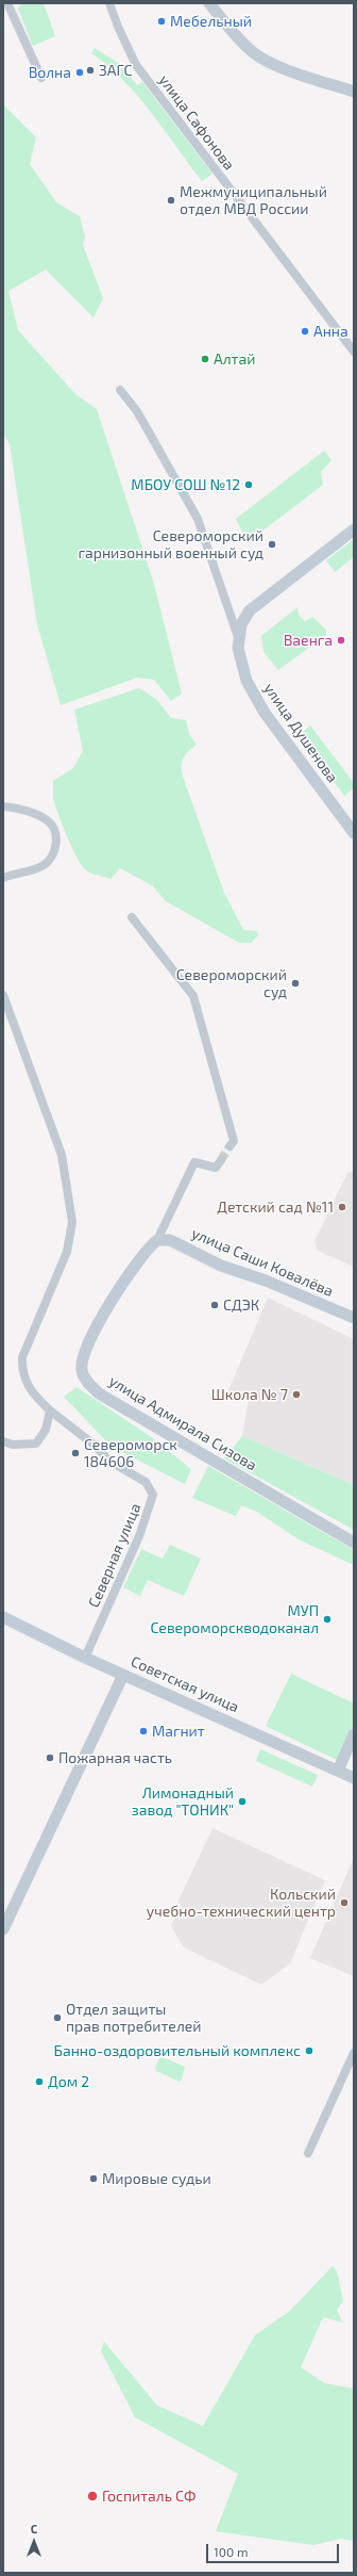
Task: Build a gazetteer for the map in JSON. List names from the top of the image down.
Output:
{
  "streets": {
    "street": [
      "улица Сафонова",
      "улица Душенова",
      "улица Саши Ковалёва",
      "улица Адмирала Сизова",
      "Северная улица",
      "Советская улица"
    ]
  },
  "crossings": [
    ["улица Саши Ковалёва", "улица Адмирала Сизова"],
    ["Северная улица", "Советская улица"]
  ],
  "places": [
    "Мебельный",
    "ЗАГС",
    "Волна",
    "Межмуниципальный отдел МВД России",
    "Анна",
    "Алтай",
    "МБОУ СОШ №12",
    "Североморский гарнизонный военный суд",
    "Ваенга",
    "Североморский суд",
    "Детский сад №11",
    "СДЭК",
    "Школа № 7",
    "Североморск 184606",
    "МУП Североморскводоканал",
    "Магнит",
    "Пожарная часть",
    "Лимонадный завод \"ТОНИК\"",
    "Кольский учебно-технический центр",
    "Отдел защиты прав потребителей",
    "Банно-оздоровительный комплекс",
    "Дом 2",
    "Мировые судьи",
    "Госпиталь СФ"
  ],
  "scale_bar": "100 m",
  "north": "top"
}
